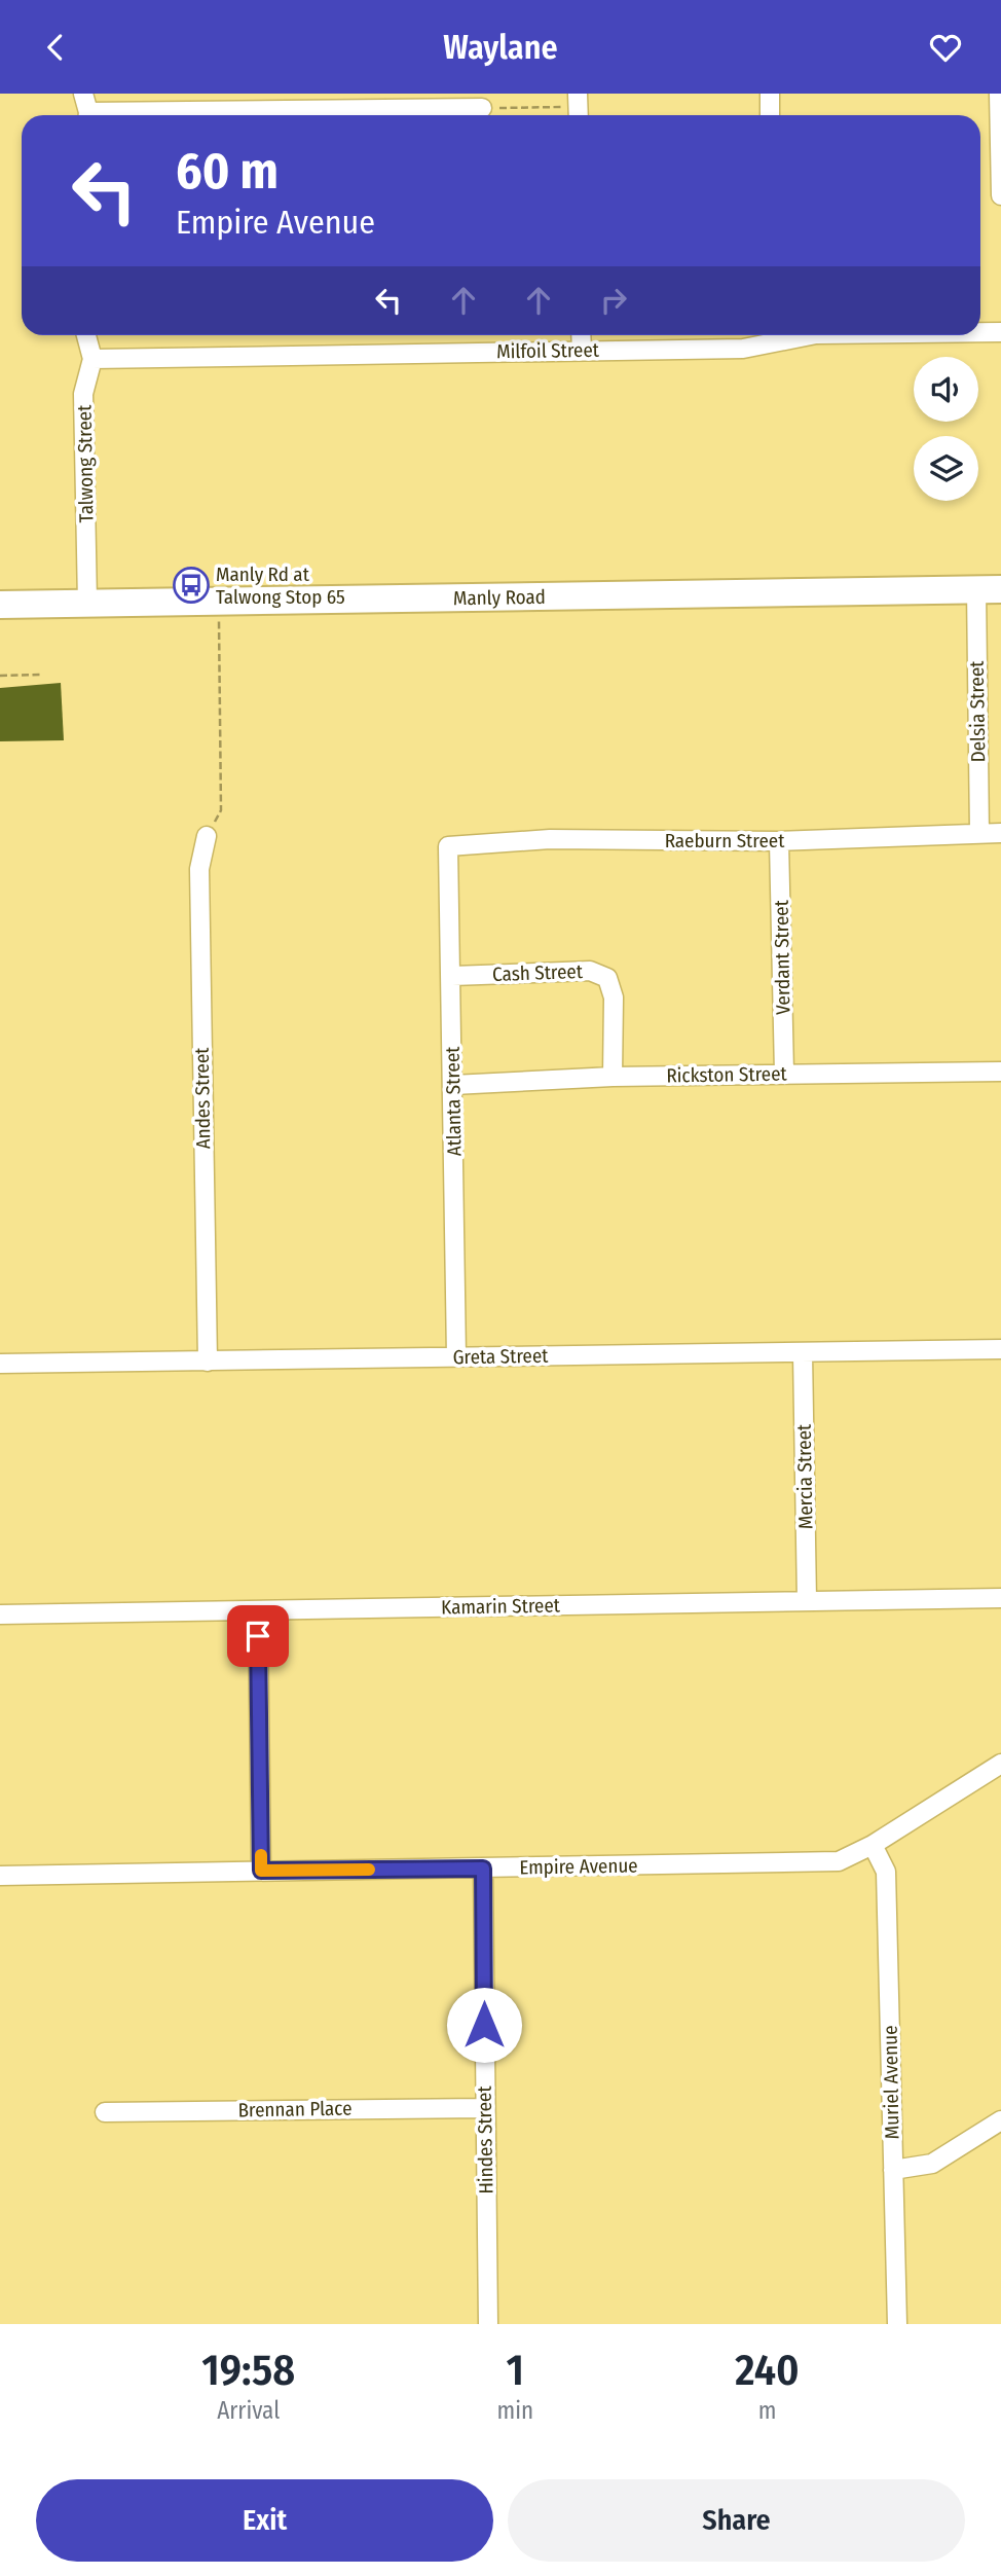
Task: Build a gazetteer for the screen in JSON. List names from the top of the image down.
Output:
{
  "streets": {
    "main road": ["Manly Road"],
    "street": [
      "Milfoil Street",
      "Talwong Street",
      "Delsia Street",
      "Raeburn Street",
      "Verdant Street",
      "Cash Street",
      "Rickston Street",
      "Andes Street",
      "Atlanta Street",
      "Greta Street",
      "Mercia Street",
      "Kamarin Street",
      "Empire Avenue",
      "Muriel Avenue",
      "Brennan Place",
      "Hindes Street"
    ]
  },
  "crossings": [
    ["Milfoil Street", "Talwong Street"],
    ["Talwong Street", "Manly Road"],
    ["Manly Road", "Delsia Street"],
    ["Delsia Street", "Raeburn Street"],
    ["Raeburn Street", "Verdant Street"],
    ["Raeburn Street", "Atlanta Street"],
    ["Verdant Street", "Rickston Street"],
    ["Cash Street", "Rickston Street"],
    ["Cash Street", "Atlanta Street"],
    ["Rickston Street", "Atlanta Street"],
    ["Andes Street", "Greta Street"],
    ["Atlanta Street", "Greta Street"],
    ["Greta Street", "Mercia Street"],
    ["Mercia Street", "Kamarin Street"],
    ["Empire Avenue", "Muriel Avenue"],
    ["Empire Avenue", "Hindes Street"],
    ["Brennan Place", "Hindes Street"]
  ],
  "places": {
    "bus stop": ["Manly Rd at Talwong Stop 65"]
  },
  "page": {
    "header": "Waylane",
    "turn": ["60 m", "Empire Avenue"],
    "eta": [
      "19:58",
      "Arrival",
      "1",
      "min",
      "240",
      "m"
    ],
    "buttons": ["Exit", "Share"]
  }
}
